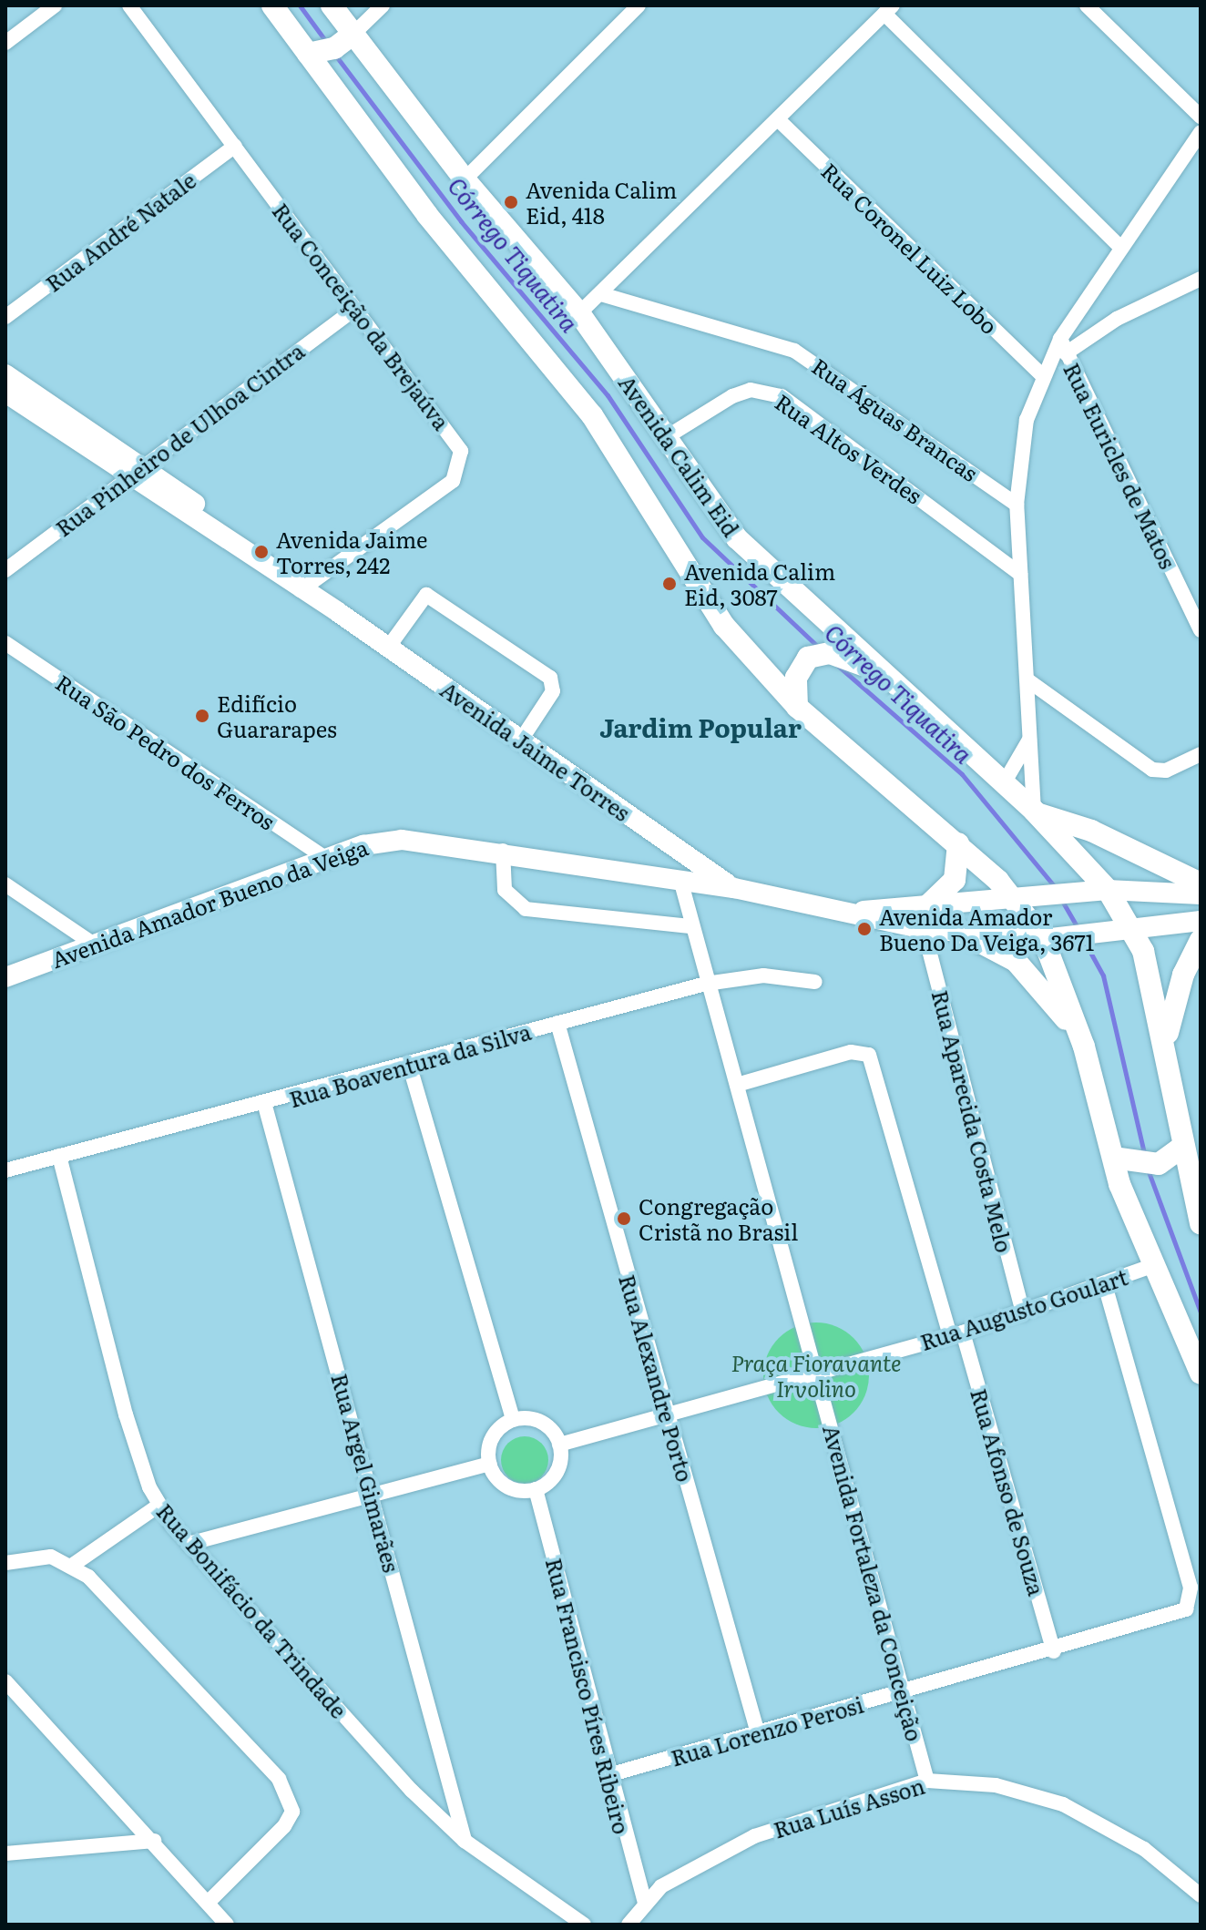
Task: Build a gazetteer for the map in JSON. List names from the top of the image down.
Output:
{
  "streets": {
    "main road": ["Avenida Calim Eid", "Avenida Jaime Torres", "Avenida Amador Bueno da Veiga"],
    "street": [
      "Rua André Natale",
      "Rua Coronel Luiz Lobo",
      "Rua Conceição da Brejaúva",
      "Rua Águas Brancas",
      "Rua Pinheiro de Ulhoa Cintra",
      "Rua Altos Verdes",
      "Rua Euricles de Matos",
      "Rua São Pedro dos Ferros",
      "Rua Boaventura da Silva",
      "Rua Aparecida Costa Melo",
      "Rua Augusto Goulart",
      "Rua Alexandre Porto",
      "Rua Argel Gimarães",
      "Rua Afonso de Souza",
      "Avenida Fortaleza da Conceição",
      "Rua Bonifácio da Trindade",
      "Rua Francisco Píres Ribeiro",
      "Rua Lorenzo Perosi",
      "Rua Luís Asson"
    ]
  },
  "crossings": [
    ["Rua André Natale", "Rua Conceição da Brejaúva"],
    ["Rua Conceição da Brejaúva", "Rua Pinheiro de Ulhoa Cintra"],
    ["Rua Conceição da Brejaúva", "Avenida Jaime Torres"],
    ["Rua Pinheiro de Ulhoa Cintra", "Avenida Jaime Torres"],
    ["Rua Altos Verdes", "Avenida Calim Eid"],
    ["Avenida Calim Eid", "Avenida Amador Bueno da Veiga"],
    ["Avenida Jaime Torres", "Avenida Amador Bueno da Veiga"],
    ["Rua São Pedro dos Ferros", "Avenida Amador Bueno da Veiga"],
    ["Avenida Amador Bueno da Veiga", "Rua Aparecida Costa Melo"],
    ["Avenida Amador Bueno da Veiga", "Avenida Fortaleza da Conceição"],
    ["Rua Boaventura da Silva", "Rua Alexandre Porto"],
    ["Rua Boaventura da Silva", "Rua Argel Gimarães"],
    ["Rua Boaventura da Silva", "Avenida Fortaleza da Conceição"],
    ["Rua Boaventura da Silva", "Rua Bonifácio da Trindade"],
    ["Rua Aparecida Costa Melo", "Rua Augusto Goulart"],
    ["Rua Augusto Goulart", "Rua Alexandre Porto"],
    ["Rua Augusto Goulart", "Rua Afonso de Souza"],
    ["Rua Augusto Goulart", "Avenida Fortaleza da Conceição"],
    ["Rua Augusto Goulart", "Rua Francisco Píres Ribeiro"],
    ["Rua Augusto Goulart", "Rua Lorenzo Perosi"],
    ["Rua Alexandre Porto", "Rua Lorenzo Perosi"],
    ["Rua Argel Gimarães", "Rua Bonifácio da Trindade"],
    ["Rua Afonso de Souza", "Avenida Fortaleza da Conceição"],
    ["Rua Afonso de Souza", "Rua Lorenzo Perosi"],
    ["Avenida Fortaleza da Conceição", "Rua Lorenzo Perosi"],
    ["Avenida Fortaleza da Conceição", "Rua Luís Asson"],
    ["Rua Francisco Píres Ribeiro", "Rua Lorenzo Perosi"],
    ["Rua Francisco Píres Ribeiro", "Rua Luís Asson"]
  ],
  "districts": ["Jardim Popular"],
  "water": ["Córrego Tiquatira"],
  "parks": ["Praça Fioravante Irvolino"],
  "places": [
    "Avenida Calim Eid, 418",
    "Avenida Jaime Torres, 242",
    "Avenida Calim Eid, 3087",
    "Edifício Guararapes",
    "Avenida Amador Bueno Da Veiga, 3671",
    "Congregação Cristã no Brasil"
  ]
}
